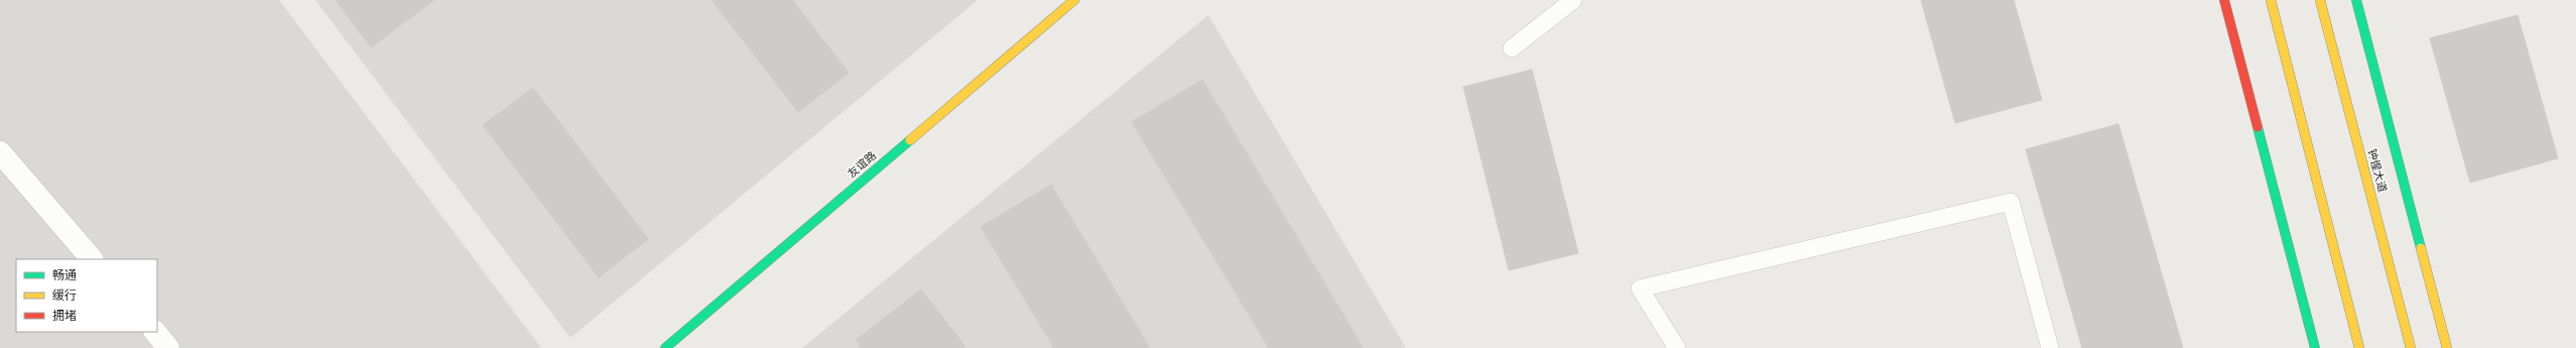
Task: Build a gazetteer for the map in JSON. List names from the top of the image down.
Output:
{
  "streets": {
    "main road": ["友谊路", "钟惺大道"]
  },
  "legend": ["畅通", "缓行", "拥堵"]
}
